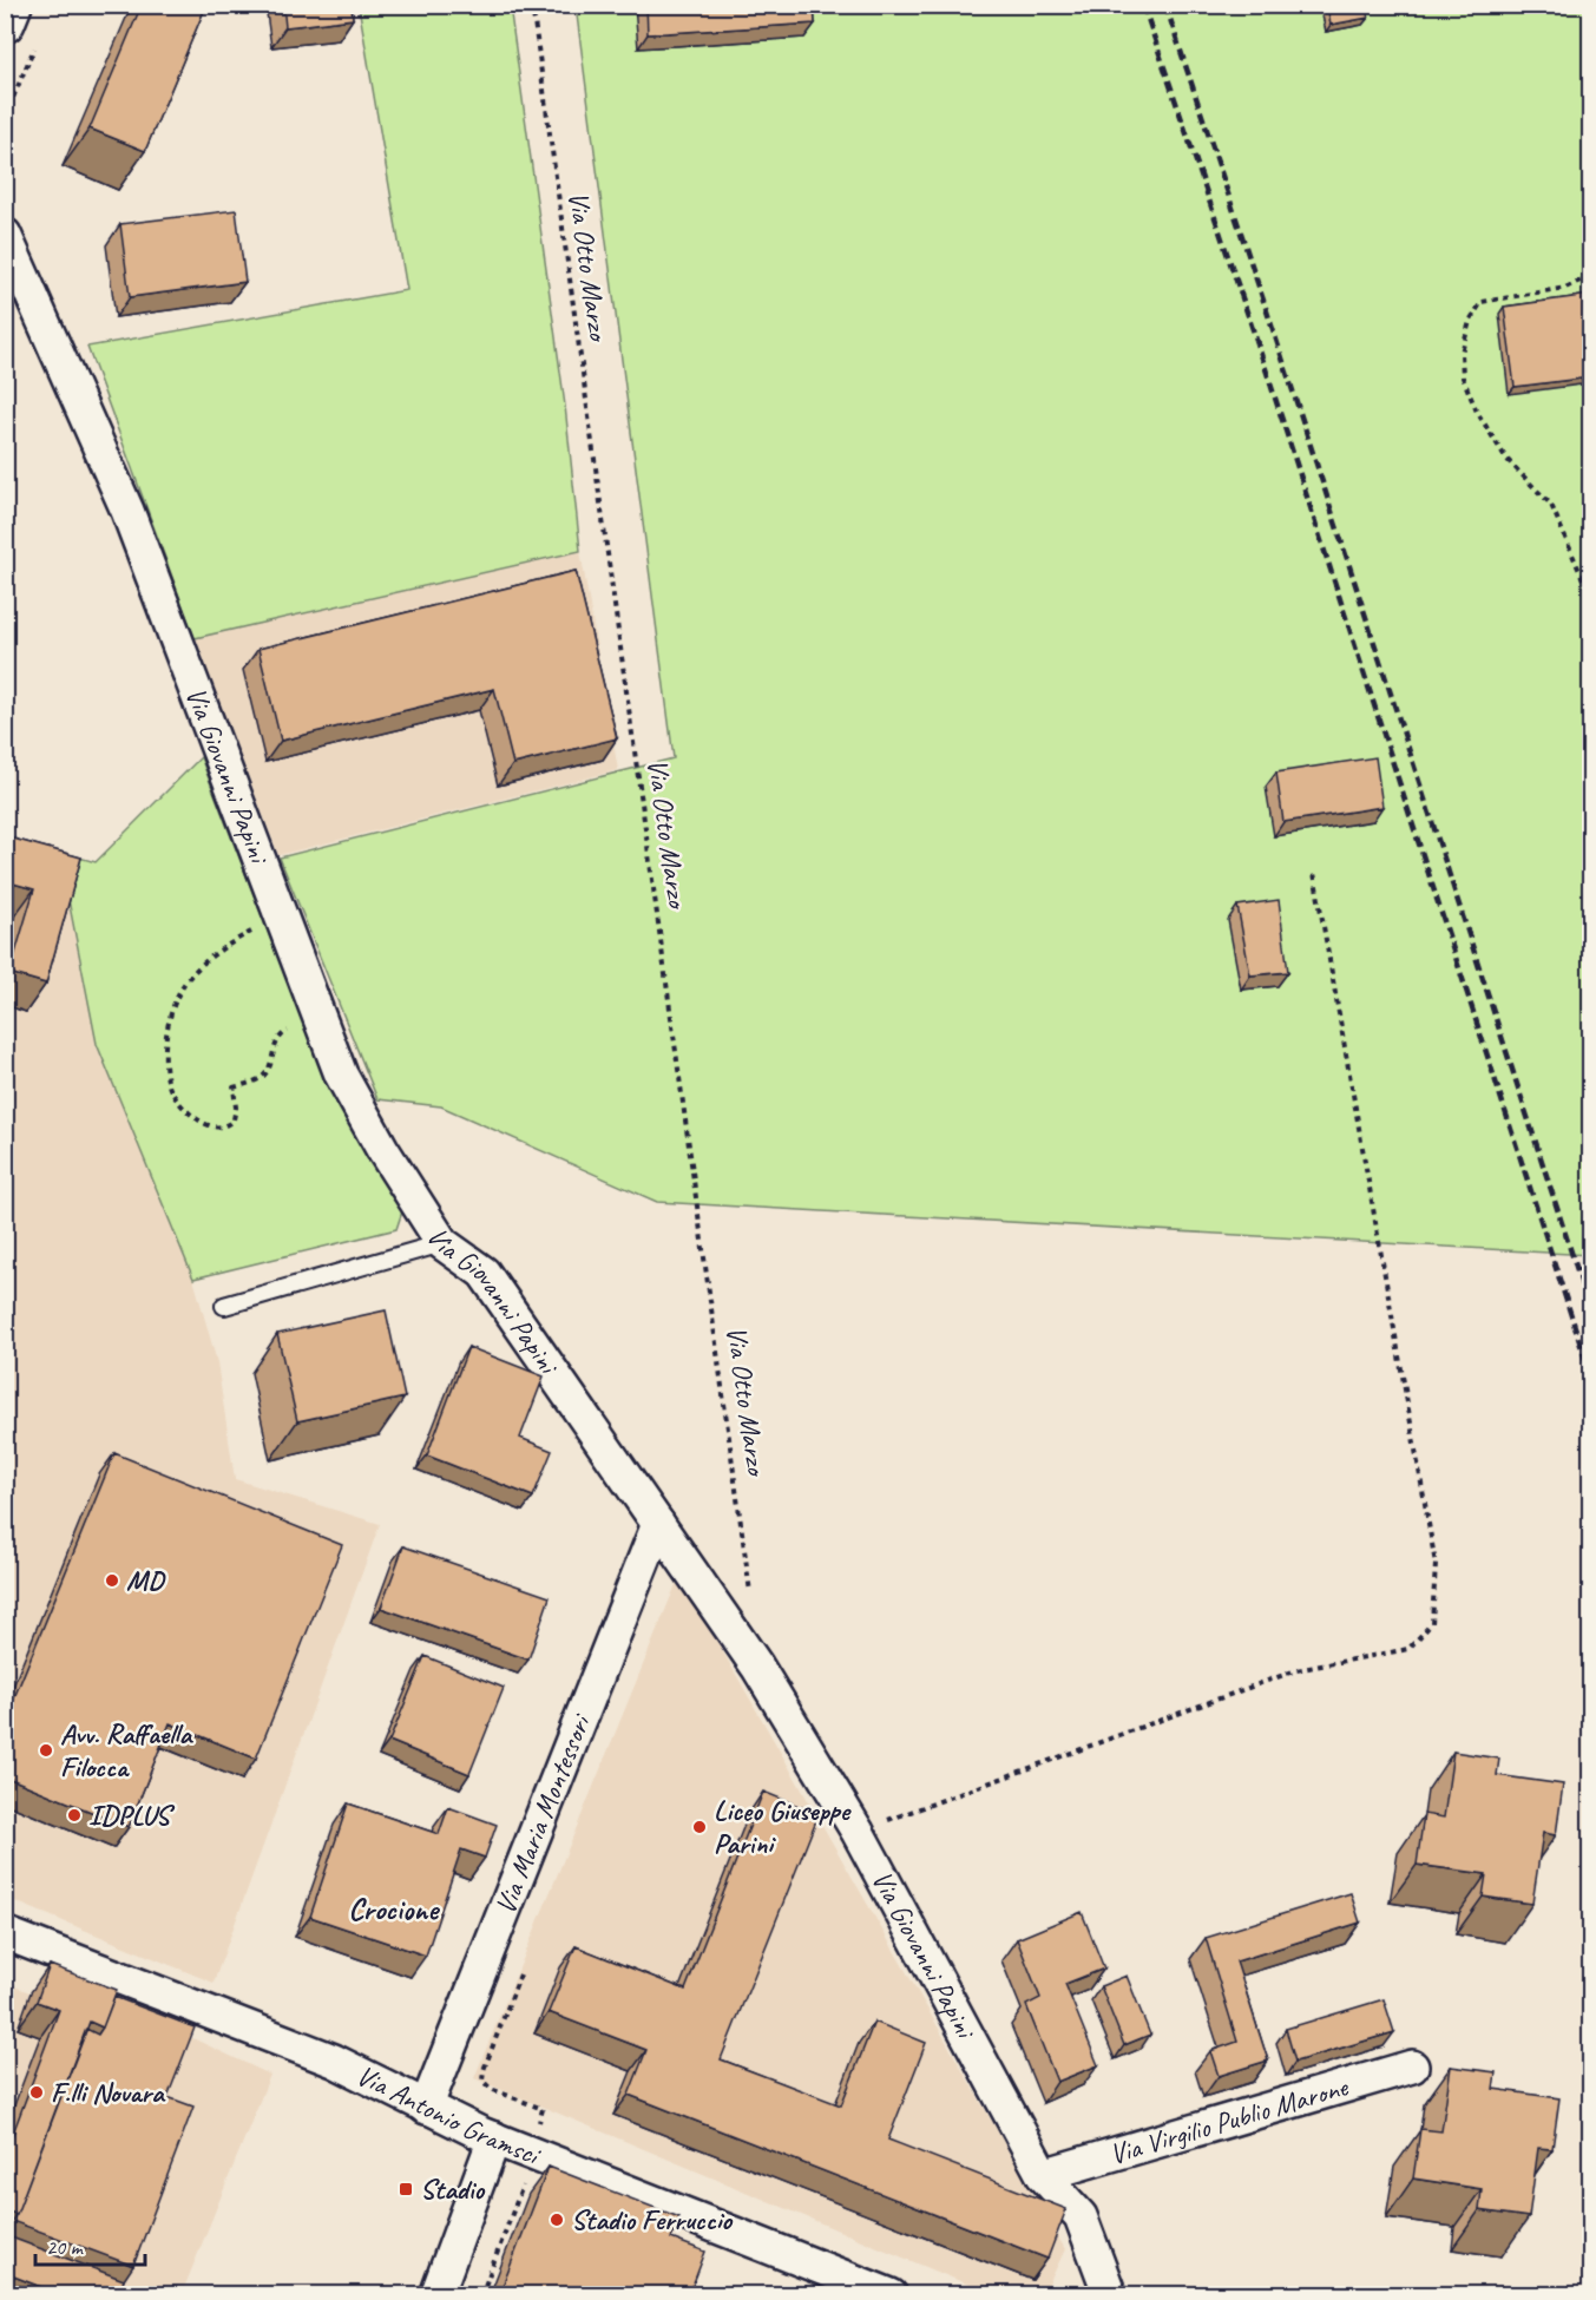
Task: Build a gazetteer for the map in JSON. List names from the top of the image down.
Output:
{
  "streets": {
    "street": [
      "Via Giovanni Papini",
      "Via Maria Montessori",
      "Via Antonio Gramsci",
      "Via Virgilio Publio Marone"
    ],
    "path": ["Via Otto Marzo"]
  },
  "crossings": [
    ["Via Giovanni Papini", "Via Maria Montessori"],
    ["Via Giovanni Papini", "Via Virgilio Publio Marone"],
    ["Via Maria Montessori", "Via Antonio Gramsci"]
  ],
  "districts": ["Crocione"],
  "places": {
    "other": [
      "MD",
      "Avv. Raffaella Filocca",
      "IDPLUS",
      "Liceo Giuseppe Parini",
      "F.lli Novara",
      "Stadio Ferruccio"
    ],
    "transit": ["Stadio"]
  },
  "scale_bar": "20 m"
}
